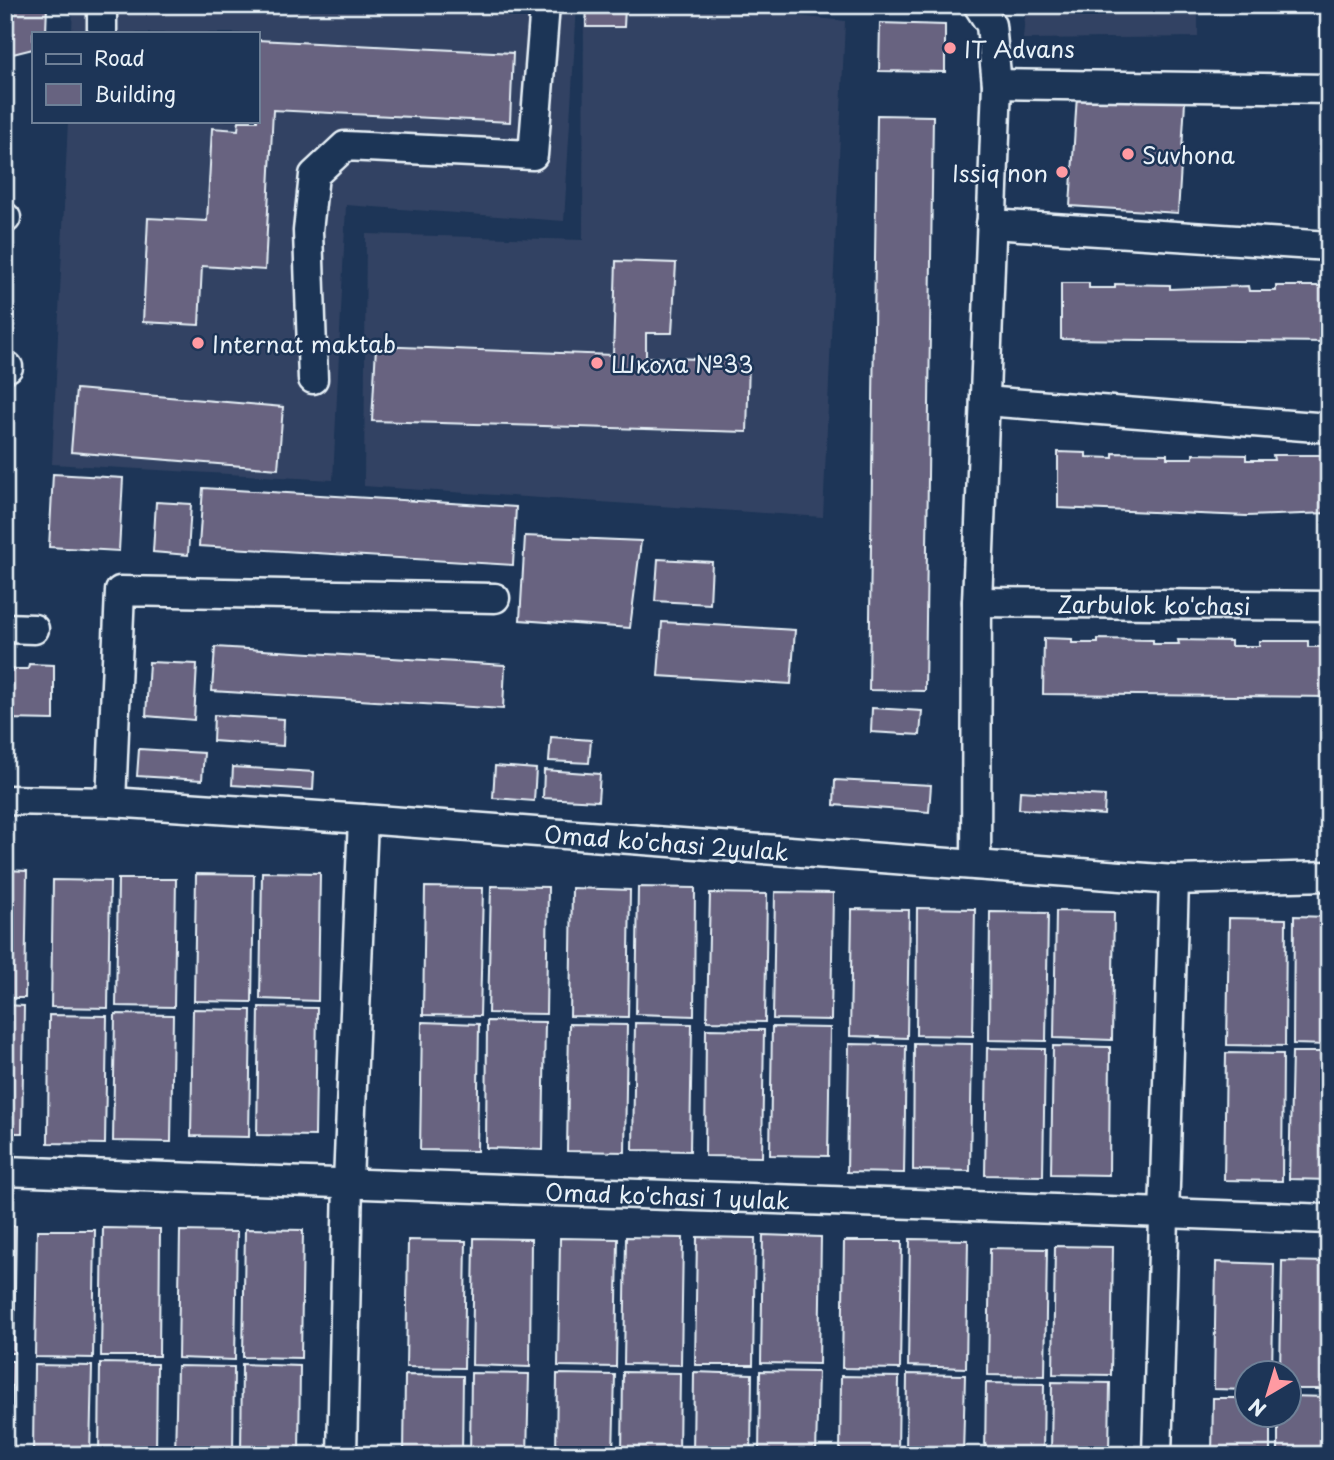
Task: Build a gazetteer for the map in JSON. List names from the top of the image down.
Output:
{
  "streets": {
    "street": ["Zarbulok ko'chasi", "Omad ko'chasi 2yulak", "Omad ko'chasi 1 yulak"]
  },
  "places": [
    "IT Advans",
    "Suvhona",
    "Issiq non",
    "Internat maktab",
    "Школа №33"
  ],
  "legend": ["Road", "Building"],
  "north": "bottom left"
}
